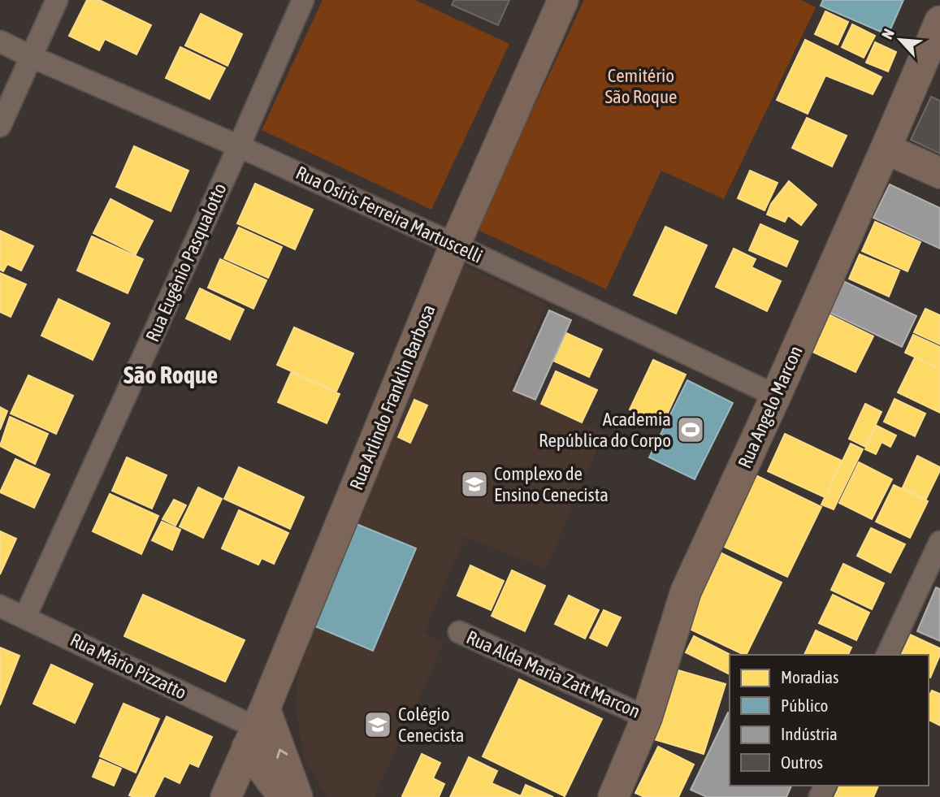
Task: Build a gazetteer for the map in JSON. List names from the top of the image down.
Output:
{
  "streets": {
    "street": [
      "Rua Osíris Ferreira Martuscelli",
      "Rua Eugênio Pasqualotto",
      "Rua Arlindo Franklin Barbosa",
      "Rua Angelo Marcon",
      "Rua Mário Pizzatto",
      "Rua Alda Maria Zatt Marcon"
    ]
  },
  "crossings": [
    ["Rua Osíris Ferreira Martuscelli", "Rua Eugênio Pasqualotto"],
    ["Rua Osíris Ferreira Martuscelli", "Rua Arlindo Franklin Barbosa"],
    ["Rua Osíris Ferreira Martuscelli", "Rua Angelo Marcon"],
    ["Rua Eugênio Pasqualotto", "Rua Mário Pizzatto"],
    ["Rua Arlindo Franklin Barbosa", "Rua Mário Pizzatto"],
    ["Rua Angelo Marcon", "Rua Alda Maria Zatt Marcon"]
  ],
  "districts": ["São Roque"],
  "parks": ["Cemitério São Roque"],
  "places": {
    "sports": ["Academia República do Corpo"],
    "school or university": ["Complexo de Ensino Cenecista", "Colégio Cenecista"]
  },
  "legend": [
    "Moradias",
    "Público",
    "Indústria",
    "Outros"
  ],
  "north": "top left"
}
